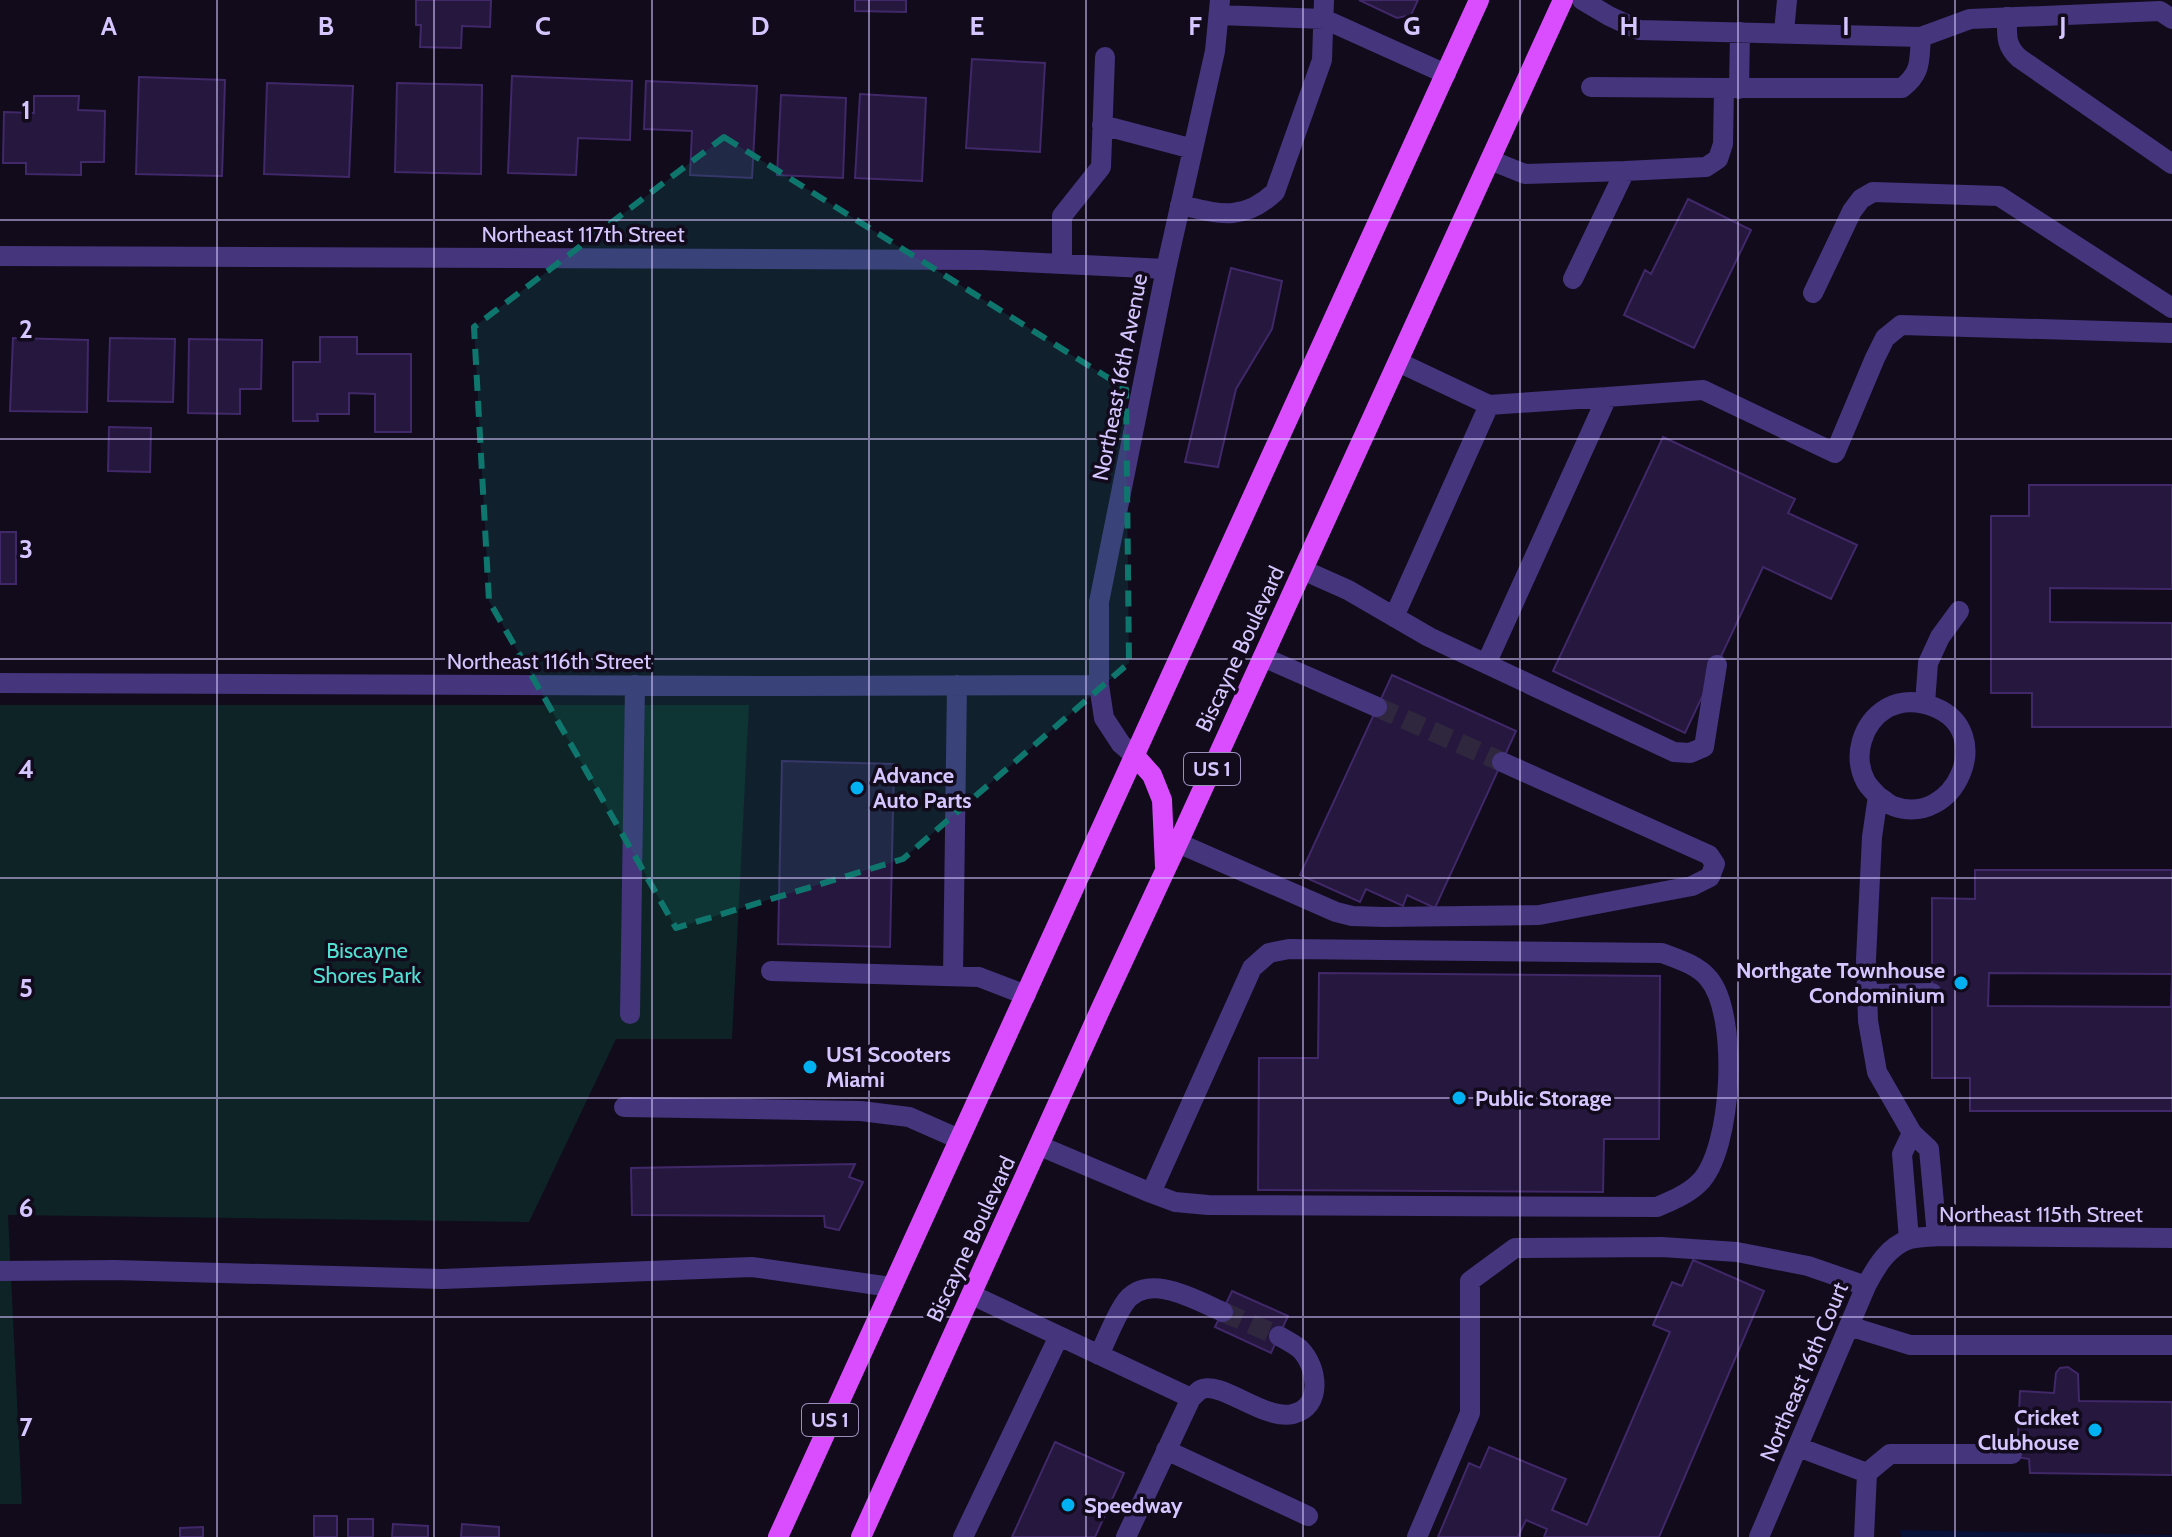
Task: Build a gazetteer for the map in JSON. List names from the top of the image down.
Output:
{
  "streets": {
    "main road": ["Biscayne Boulevard", "US 1"],
    "street": [
      "Northeast 117th Street",
      "Northeast 16th Avenue",
      "Northeast 116th Street",
      "Northeast 115th Street",
      "Northeast 16th Court"
    ]
  },
  "crossings": [
    ["Northeast 117th Street", "Northeast 16th Avenue"],
    ["Northeast 16th Avenue", "Northeast 116th Street"],
    ["Northeast 16th Avenue", "US 1"],
    ["Northeast 115th Street", "Northeast 16th Court"]
  ],
  "parks": ["Biscayne Shores Park"],
  "places": [
    "Advance Auto Parts",
    "Northgate Townhouse Condominium",
    "US1 Scooters Miami",
    "Public Storage",
    "Cricket Clubhouse",
    "Speedway"
  ],
  "grid": {
    "columns": [
      "A",
      "B",
      "C",
      "D",
      "E",
      "F",
      "G",
      "H",
      "I",
      "J"
    ],
    "rows": [
      "1",
      "2",
      "3",
      "4",
      "5",
      "6",
      "7"
    ]
  }
}
